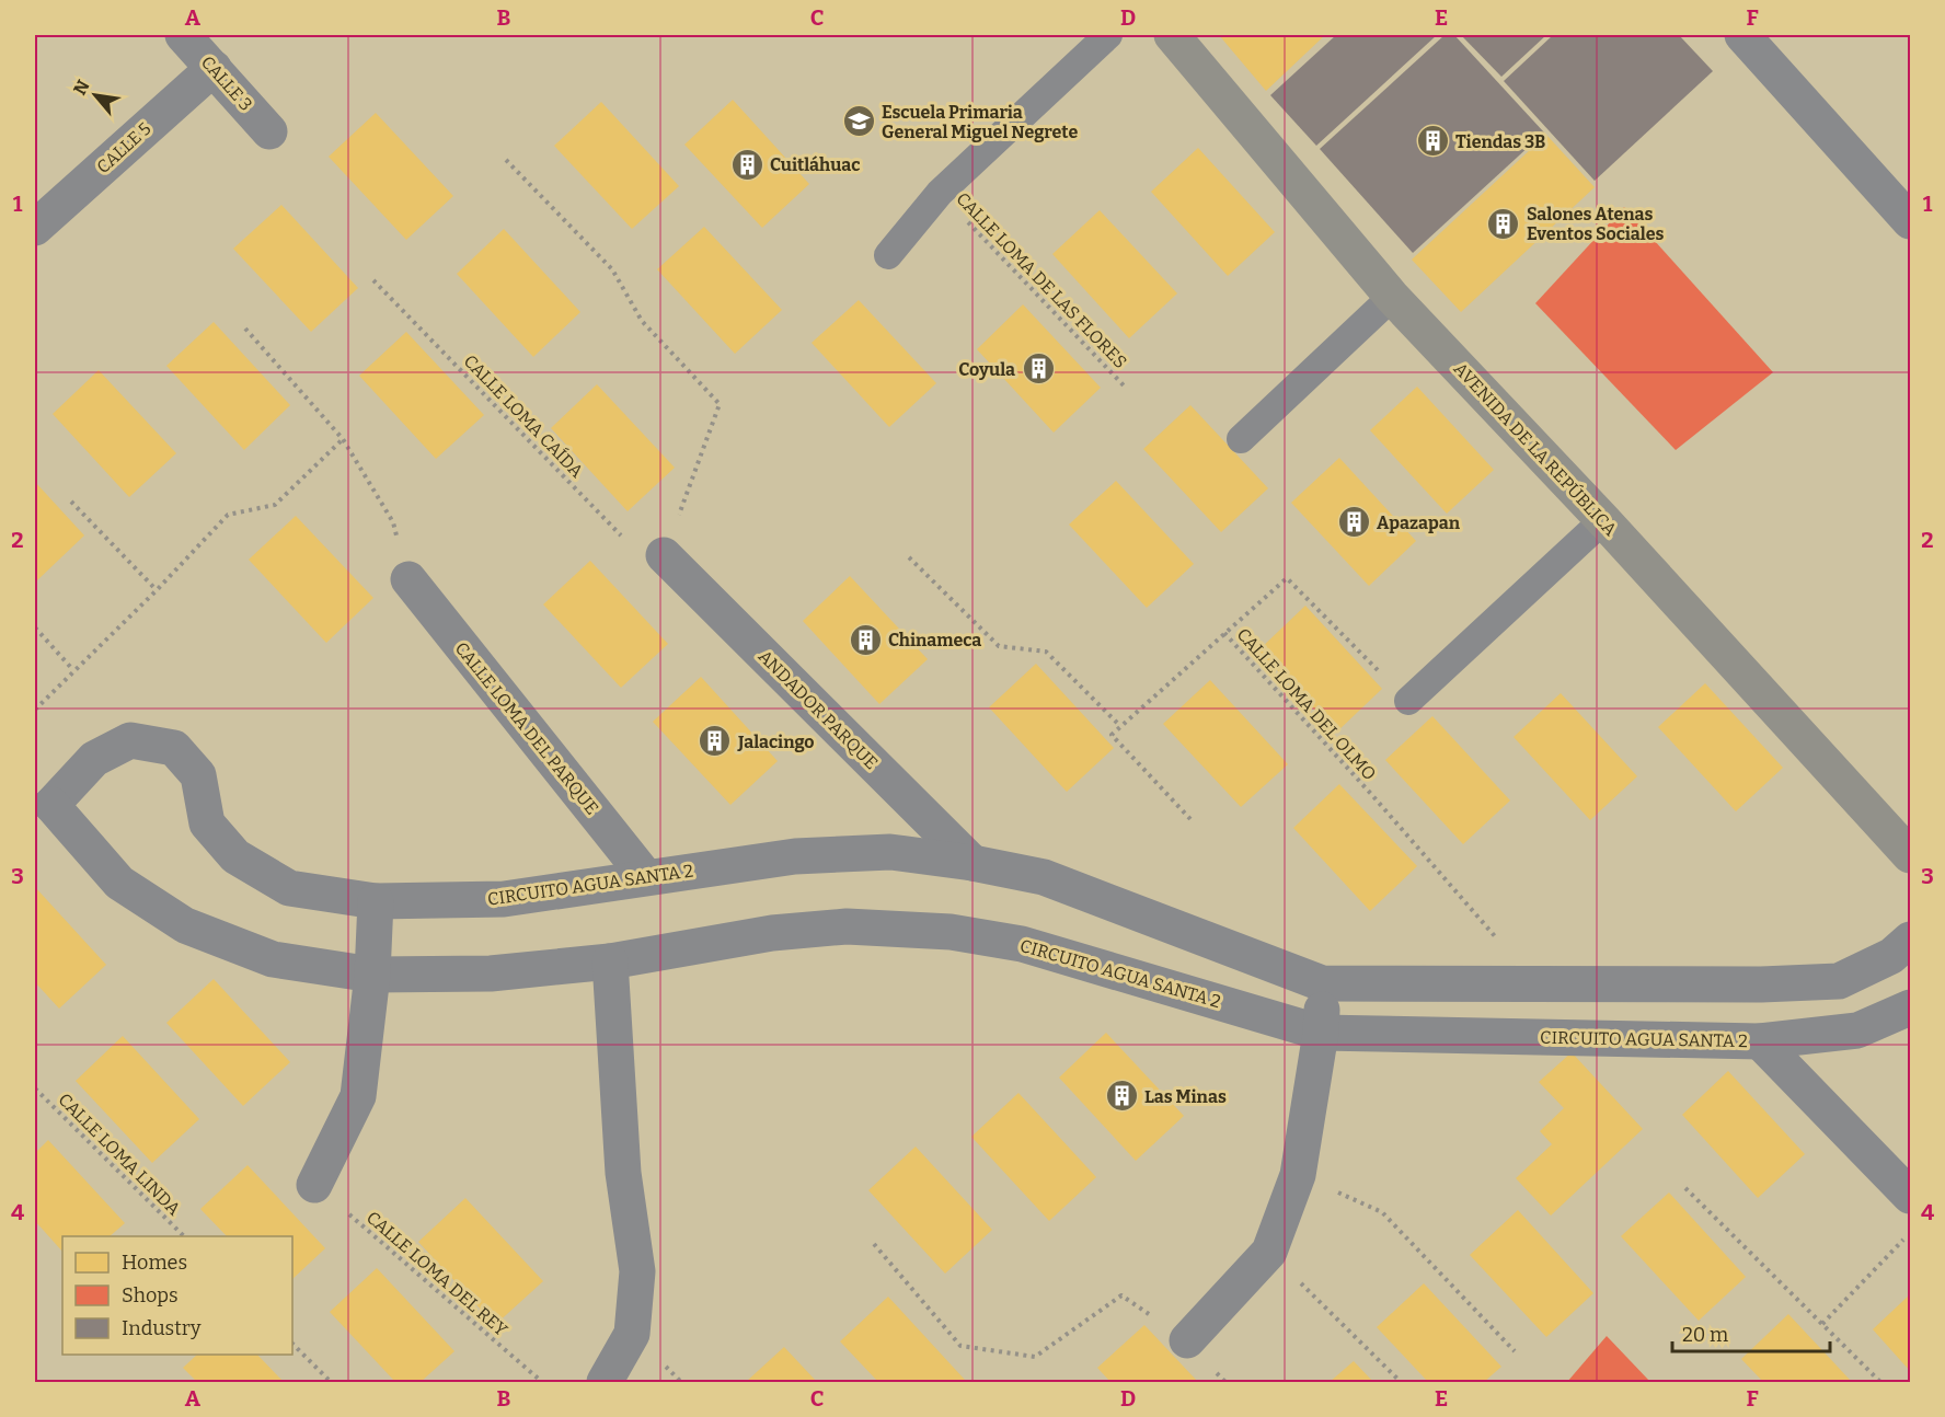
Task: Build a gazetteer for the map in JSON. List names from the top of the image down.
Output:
{
  "streets": {
    "main road": ["AVENIDA DE LA REPÚBLICA"],
    "street": [
      "CALLE 3",
      "CALLE 5",
      "ANDADOR PARQUE",
      "CALLE LOMA DEL PARQUE",
      "CIRCUITO AGUA SANTA 2"
    ],
    "path": [
      "CALLE LOMA DE LAS FLORES",
      "CALLE LOMA CAÍDA",
      "CALLE LOMA DEL OLMO",
      "CALLE LOMA LINDA",
      "CALLE LOMA DEL REY"
    ]
  },
  "crossings": [
    ["CALLE 3", "CALLE 5"],
    ["CALLE LOMA CAÍDA", "ANDADOR PARQUE"],
    ["CALLE LOMA DEL OLMO", "CIRCUITO AGUA SANTA 2"],
    ["ANDADOR PARQUE", "CIRCUITO AGUA SANTA 2"],
    ["CALLE LOMA DEL PARQUE", "CIRCUITO AGUA SANTA 2"]
  ],
  "places": {
    "school or university": ["Escuela Primaria General Miguel Negrete"],
    "building": [
      "Tiendas 3B",
      "Cuitláhuac",
      "Salones Atenas Eventos Sociales",
      "Coyula",
      "Apazapan",
      "Chinameca",
      "Jalacingo",
      "Las Minas"
    ]
  },
  "legend": ["Homes", "Shops", "Industry"],
  "scale_bar": "20 m",
  "north": "top left",
  "grid": {
    "columns": [
      "A",
      "B",
      "C",
      "D",
      "E",
      "F"
    ],
    "rows": [
      "1",
      "2",
      "3",
      "4"
    ]
  }
}
